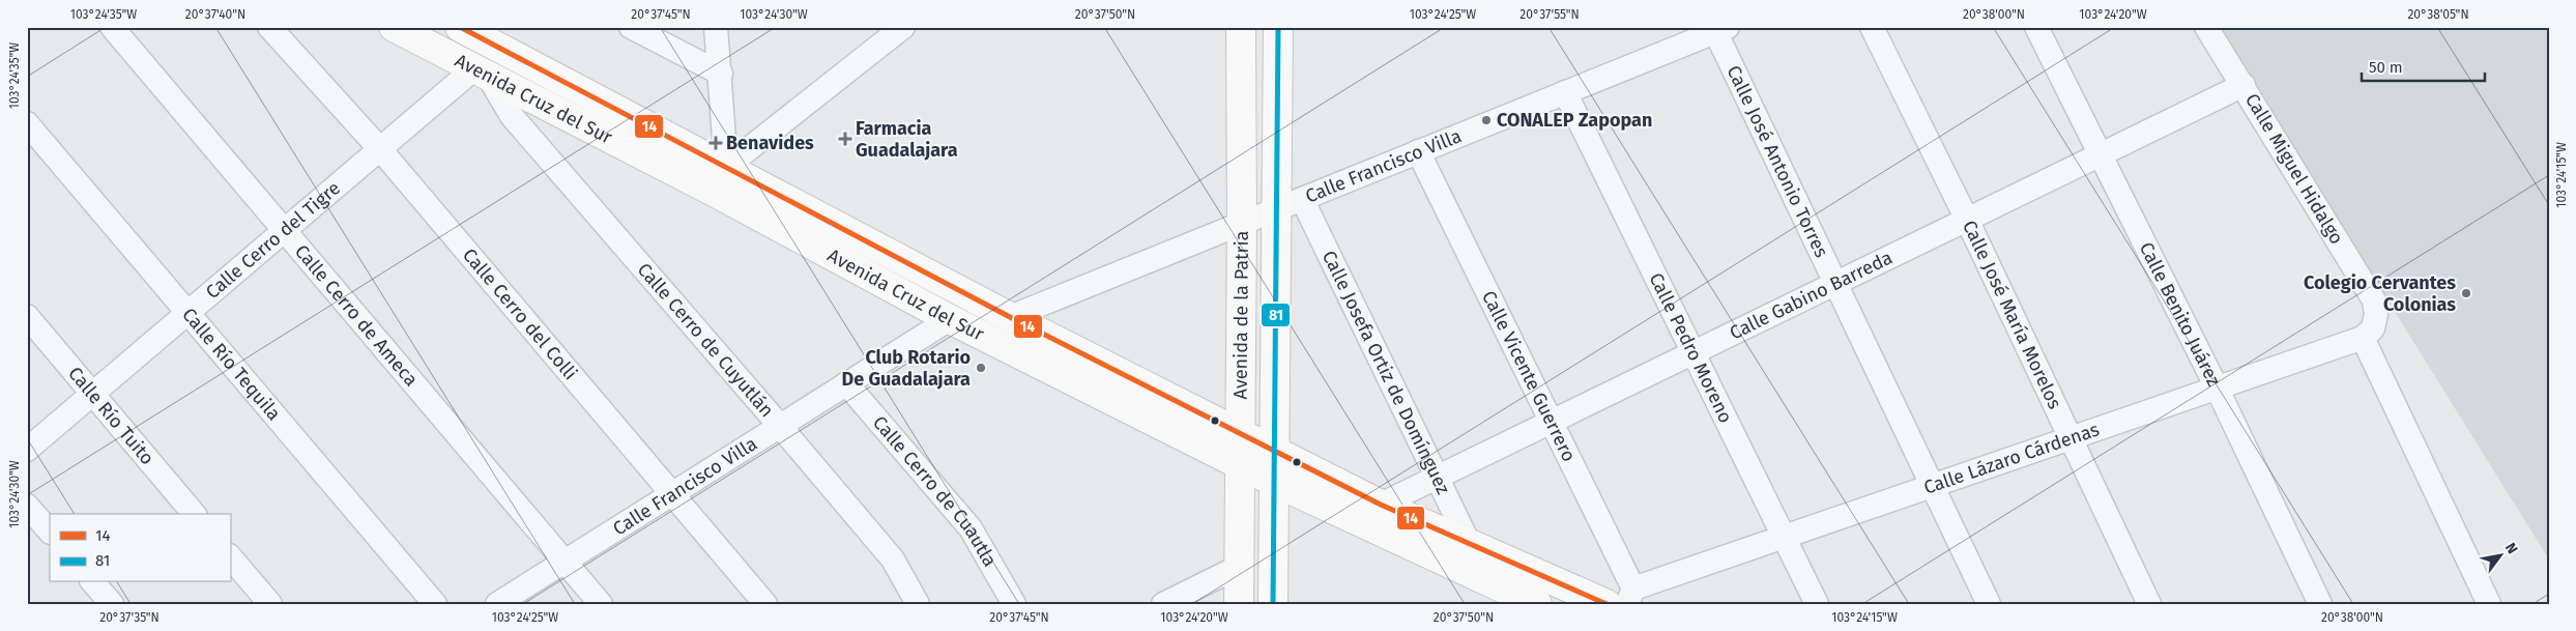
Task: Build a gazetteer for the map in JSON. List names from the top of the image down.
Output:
{
  "streets": {
    "main road": ["Avenida Cruz del Sur", "Avenida de la Patria"],
    "street": [
      "Calle José Antonio Torres",
      "Calle Francisco Villa",
      "Calle Miguel Hidalgo",
      "Calle Cerro del Tigre",
      "Calle Gabino Barreda",
      "Calle Cerro del Colli",
      "Calle José María Morelos",
      "Calle Benito Juárez",
      "Calle Cerro de Ameca",
      "Calle Cerro de Cuyutlán",
      "Calle Pedro Moreno",
      "Calle Río Tequila",
      "Calle Josefa Ortiz de Domínguez",
      "Calle Vicente Guerrero",
      "Calle Río Tuito",
      "Calle Lázaro Cárdenas",
      "Calle Cerro de Cuautla"
    ]
  },
  "crossings": [
    ["Avenida Cruz del Sur", "Calle Francisco Villa"],
    ["Avenida Cruz del Sur", "Calle Cerro del Tigre"],
    ["Avenida Cruz del Sur", "Calle Gabino Barreda"],
    ["Avenida Cruz del Sur", "Avenida de la Patria"],
    ["Avenida Cruz del Sur", "Calle Cerro de Cuyutlán"],
    ["Avenida Cruz del Sur", "Calle Josefa Ortiz de Domínguez"],
    ["Calle José Antonio Torres", "Calle Francisco Villa"],
    ["Calle José Antonio Torres", "Calle Gabino Barreda"],
    ["Calle José Antonio Torres", "Calle Lázaro Cárdenas"],
    ["Calle Francisco Villa", "Calle Cerro del Colli"],
    ["Calle Francisco Villa", "Calle Cerro de Ameca"],
    ["Calle Francisco Villa", "Avenida de la Patria"],
    ["Calle Francisco Villa", "Calle Cerro de Cuyutlán"],
    ["Calle Francisco Villa", "Calle Pedro Moreno"],
    ["Calle Francisco Villa", "Calle Josefa Ortiz de Domínguez"],
    ["Calle Francisco Villa", "Calle Vicente Guerrero"],
    ["Calle Francisco Villa", "Calle Cerro de Cuautla"],
    ["Calle Miguel Hidalgo", "Calle Gabino Barreda"],
    ["Calle Miguel Hidalgo", "Calle Lázaro Cárdenas"],
    ["Calle Cerro del Tigre", "Calle Cerro del Colli"],
    ["Calle Cerro del Tigre", "Calle Cerro de Ameca"],
    ["Calle Cerro del Tigre", "Calle Cerro de Cuyutlán"],
    ["Calle Cerro del Tigre", "Calle Río Tequila"],
    ["Calle Cerro del Tigre", "Calle Río Tuito"],
    ["Calle Gabino Barreda", "Calle José María Morelos"],
    ["Calle Gabino Barreda", "Calle Benito Juárez"],
    ["Calle Gabino Barreda", "Calle Pedro Moreno"],
    ["Calle Gabino Barreda", "Calle Josefa Ortiz de Domínguez"],
    ["Calle Gabino Barreda", "Calle Vicente Guerrero"],
    ["Calle José María Morelos", "Calle Lázaro Cárdenas"],
    ["Calle Benito Juárez", "Calle Lázaro Cárdenas"],
    ["Avenida de la Patria", "Calle Josefa Ortiz de Domínguez"],
    ["Calle Pedro Moreno", "Calle Lázaro Cárdenas"],
    ["Calle Vicente Guerrero", "Calle Lázaro Cárdenas"]
  ],
  "places": {
    "other": ["CONALEP Zapopan", "Colegio Cervantes Colonias", "Club Rotario De Guadalajara"],
    "health": ["Farmacia Guadalajara", "Benavides"]
  },
  "lines": ["transit line 14", "transit line 81"],
  "legend": ["14", "81"],
  "scale_bar": "50 m",
  "north": "top right",
  "coordinates": [
    "103°24'35\"W",
    "20°37'40\"N",
    "20°37'45\"N",
    "103°24'30\"W",
    "20°37'50\"N",
    "103°24'25\"W",
    "20°37'55\"N",
    "20°38'00\"N",
    "103°24'20\"W",
    "20°38'05\"N",
    "103°24'15\"W",
    "20°37'35\"N"
  ]
}
